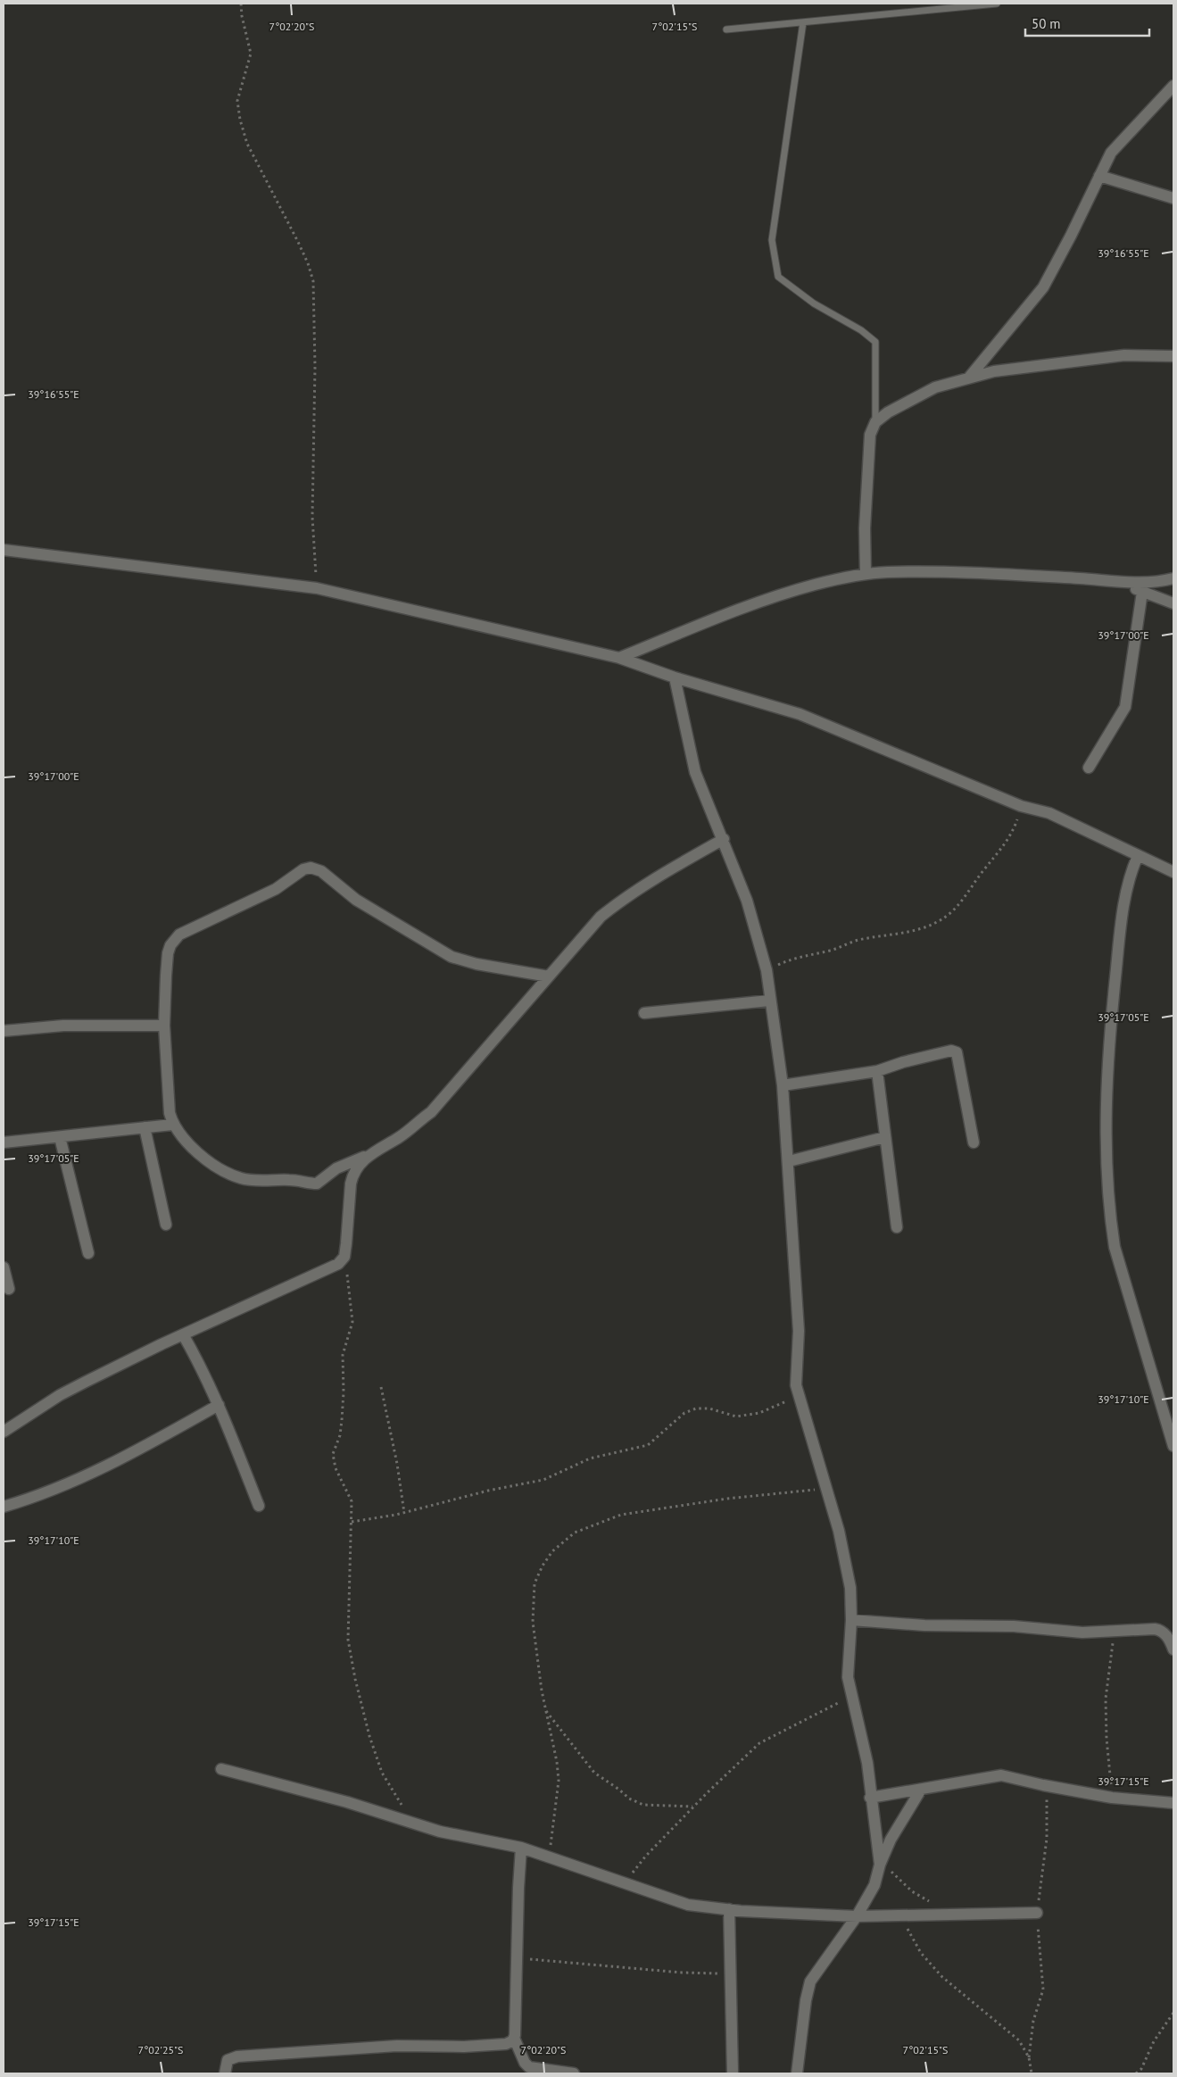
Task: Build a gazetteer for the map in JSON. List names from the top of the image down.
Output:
{
  "scale_bar": "50 m",
  "coordinates": [
    "7°02'20\"S",
    "7°02'15\"S",
    "39°16'55\"E",
    "39°17'00\"E",
    "39°17'05\"E",
    "39°17'10\"E",
    "39°17'15\"E",
    "7°02'25\"S"
  ]
}
